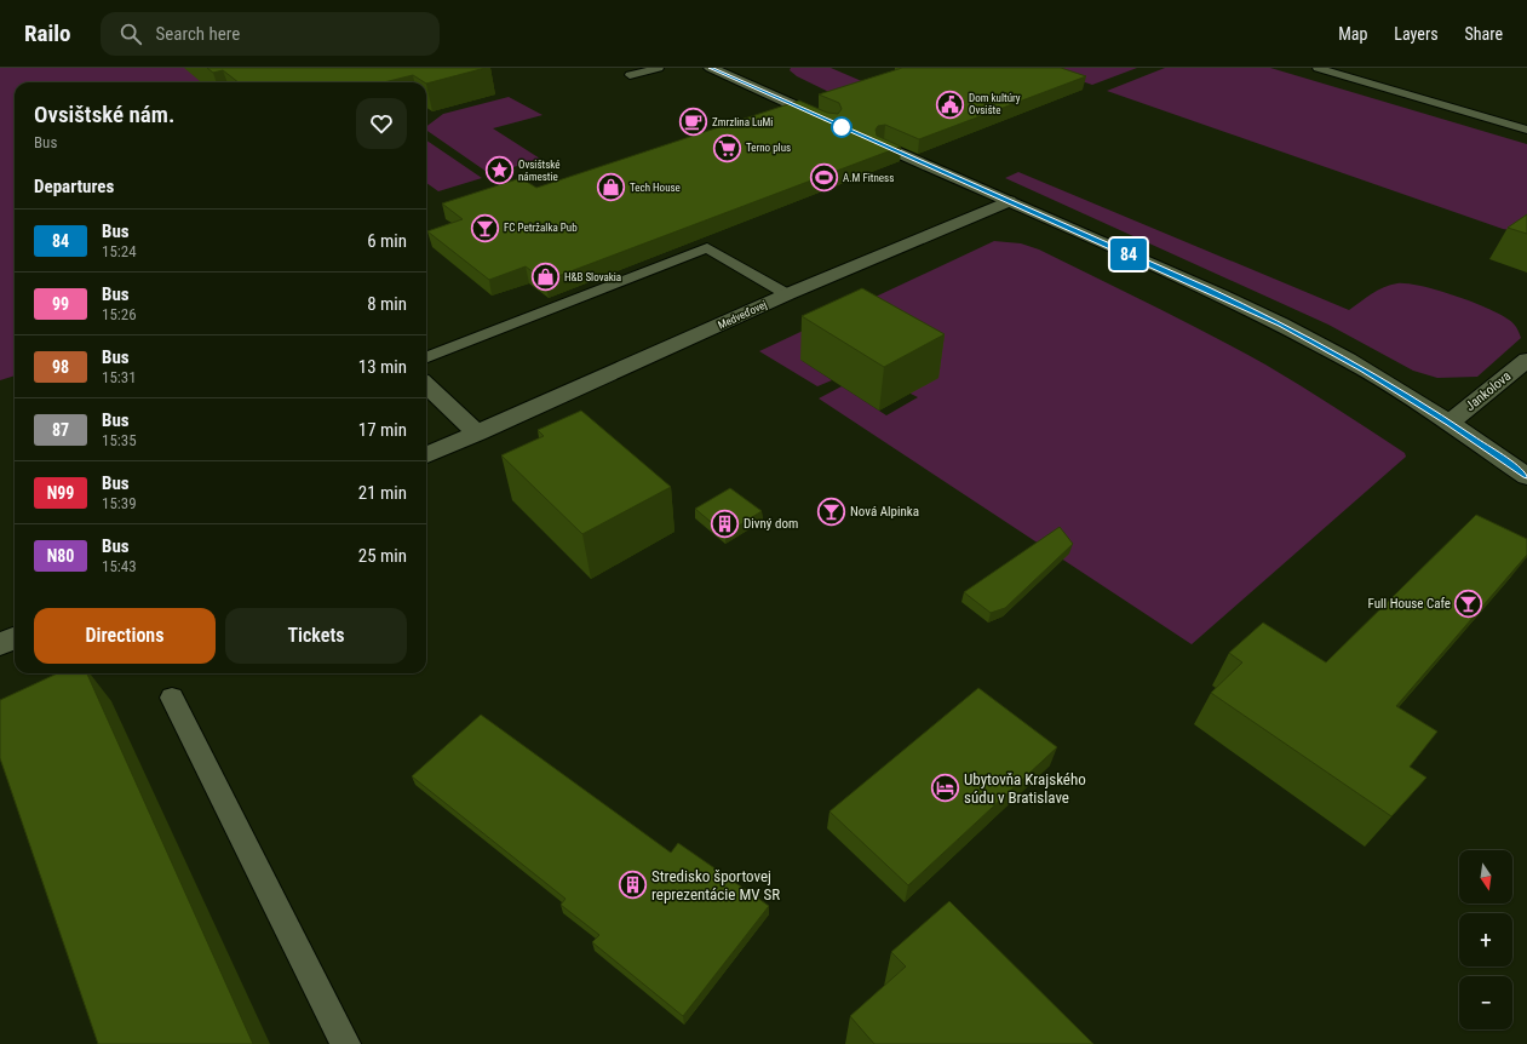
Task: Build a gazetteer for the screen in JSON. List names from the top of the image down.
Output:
{
  "streets": {
    "street": ["Medveďovej", "Jankolova"]
  },
  "places": {
    "public building": ["Dom kultúry Ovsište"],
    "cafe": ["Zmrzlina LuMi"],
    "supermarket": ["Terno plus"],
    "place": ["Ovsištské námestie"],
    "sports": ["A.M Fitness"],
    "shop": ["Tech House", "H&B Slovakia"],
    "bar": ["FC Petržalka Pub", "Nová Alpinka", "Full House Cafe"],
    "building": ["Divný dom", "Stredisko športovej reprezentácie MV SR"],
    "hotel": ["Ubytovňa Krajského súdu v Bratislave"]
  },
  "lines": ["bus line 84"],
  "north": "bottom",
  "page": {
    "header": "Railo",
    "search": "Search here",
    "nav": ["Map", "Layers", "Share"],
    "on_map": "84",
    "heading": [
      ["Ovsištské nám.", "Bus"],
      "Departures"
    ],
    "list": [
      {
        "mark": "84",
        "name": "Bus",
        "note": "15:24",
        "value": "6 min"
      },
      {
        "mark": "99",
        "name": "Bus",
        "note": "15:26",
        "value": "8 min"
      },
      {
        "mark": "98",
        "name": "Bus",
        "note": "15:31",
        "value": "13 min"
      },
      {
        "mark": "87",
        "name": "Bus",
        "note": "15:35",
        "value": "17 min"
      },
      {
        "mark": "N99",
        "name": "Bus",
        "note": "15:39",
        "value": "21 min"
      },
      {
        "mark": "N80",
        "name": "Bus",
        "note": "15:43",
        "value": "25 min"
      }
    ],
    "buttons": ["Directions", "Tickets"],
    "map_buttons": ["+", "−"]
  }
}
